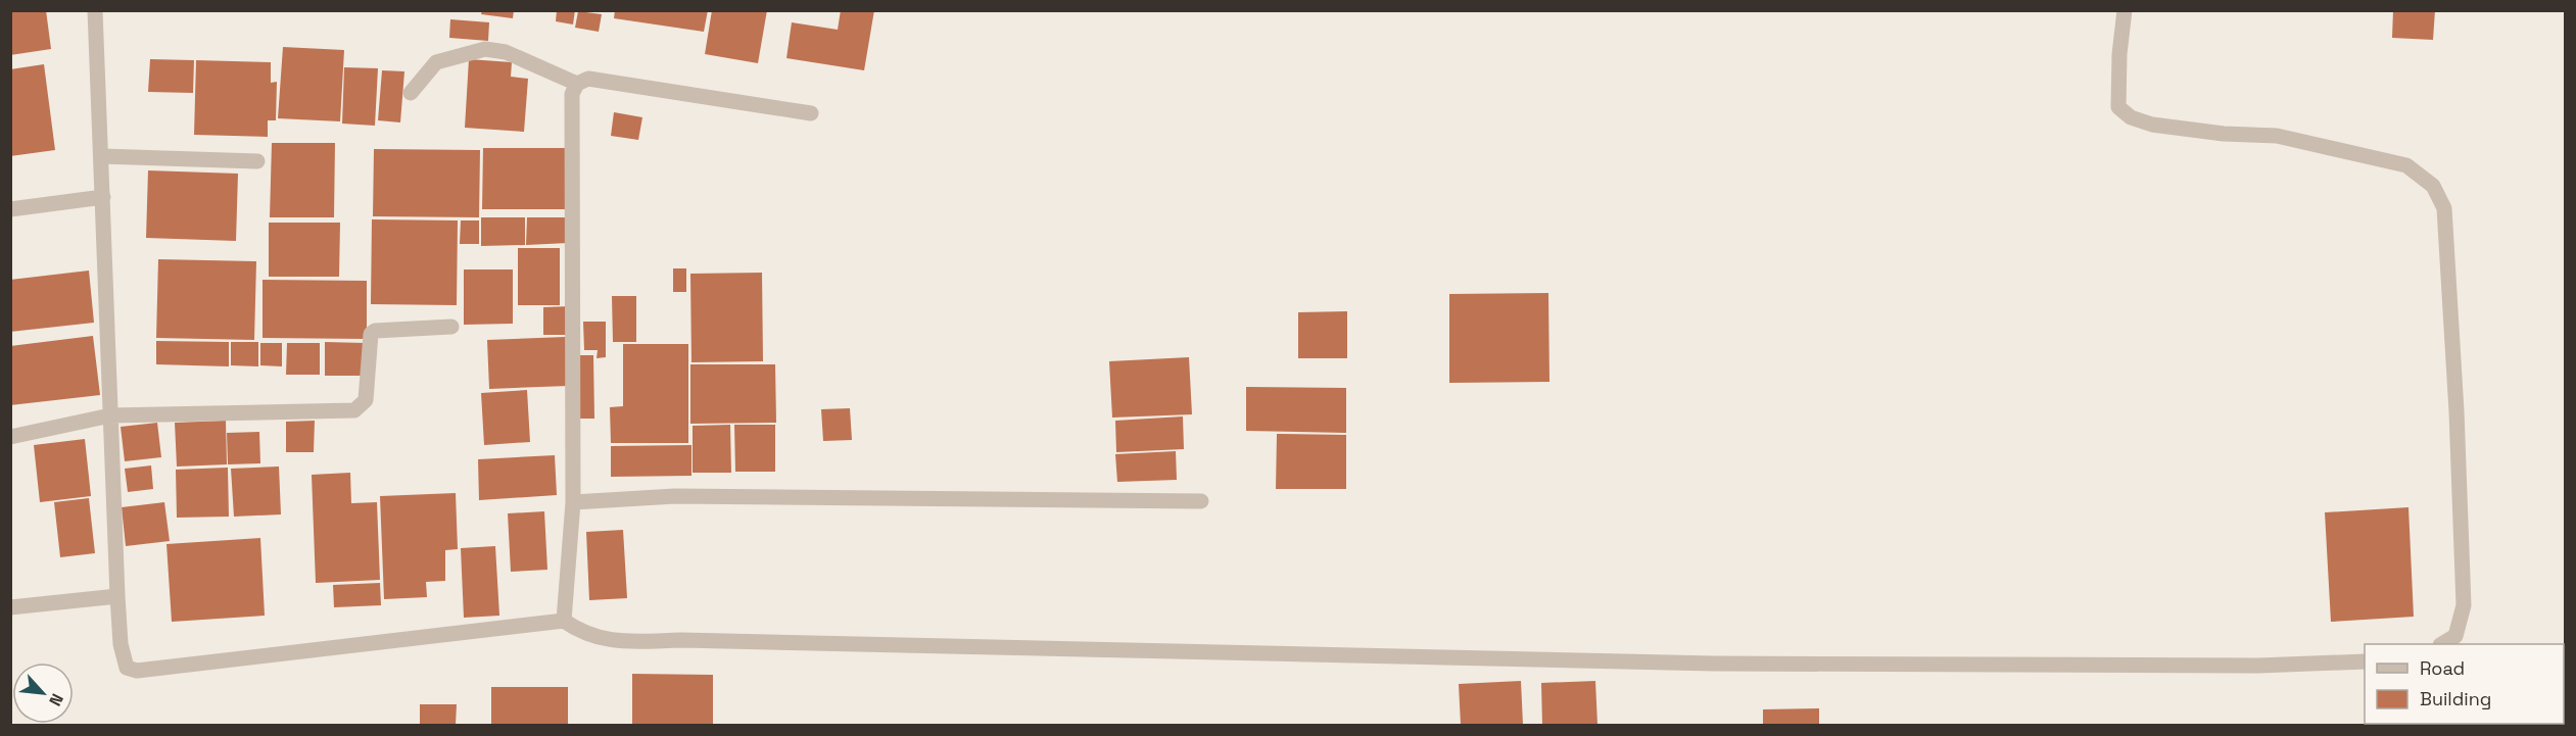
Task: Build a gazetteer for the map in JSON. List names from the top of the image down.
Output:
{
  "legend": ["Road", "Building"],
  "north": "bottom right"
}
